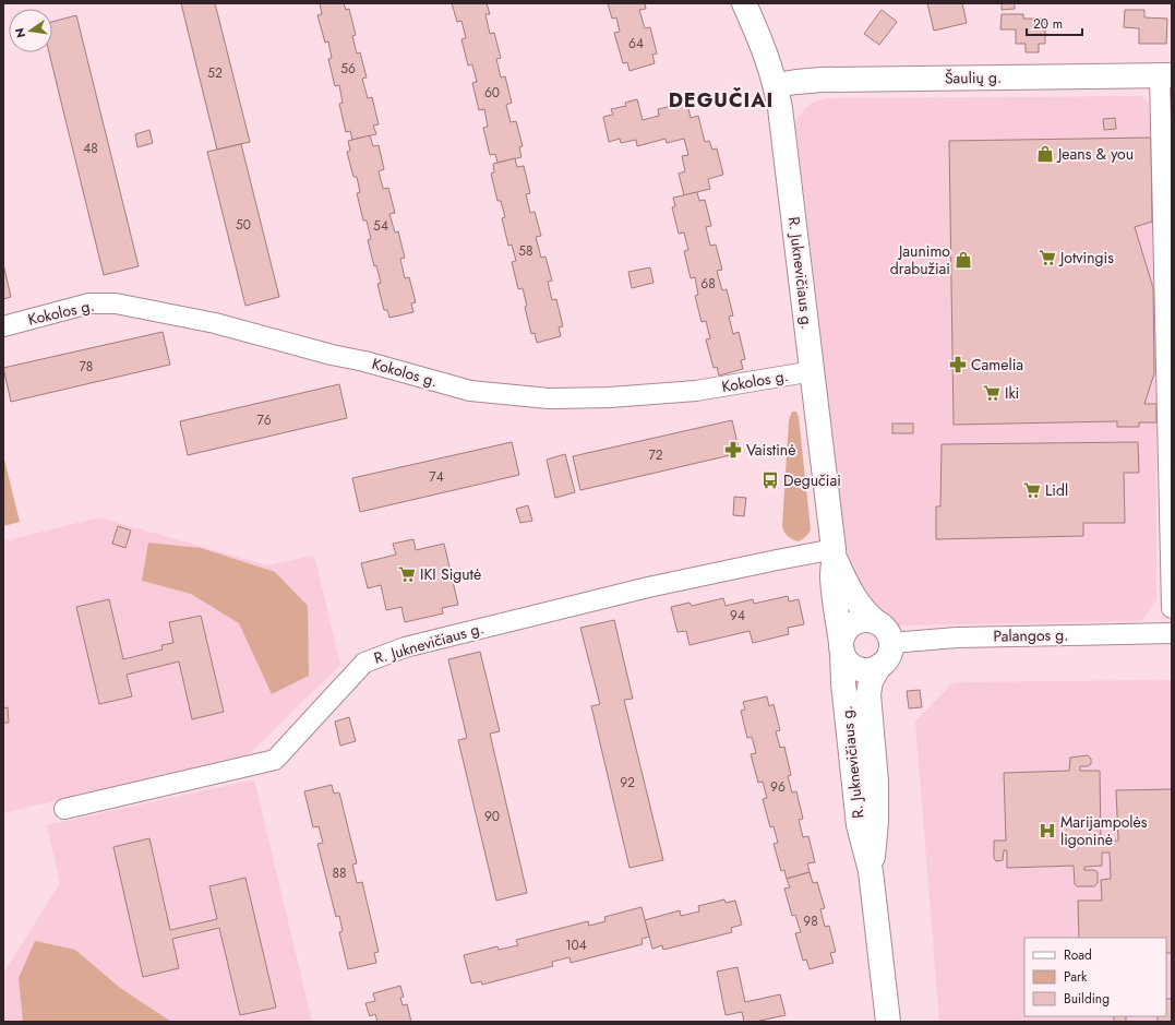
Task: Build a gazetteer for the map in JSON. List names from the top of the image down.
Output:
{
  "streets": {
    "street": [
      "Šaulių g.",
      "R. Juknevičiaus g.",
      "Kokolos g.",
      "Palangos g."
    ]
  },
  "crossings": [
    ["Šaulių g.", "R. Juknevičiaus g."],
    ["R. Juknevičiaus g.", "Kokolos g."],
    ["R. Juknevičiaus g.", "Palangos g."]
  ],
  "districts": ["DEGUČIAI"],
  "places": {
    "shop": ["Jeans & you", "Jaunimo drabužiai"],
    "supermarket": [
      "Jotvingis",
      "Iki",
      "Lidl",
      "IKI Sigutė"
    ],
    "pharmacy": ["Camelia", "Vaistinė"],
    "bus stop": ["Degučiai"],
    "hospital": ["Marijampolės ligoninė"]
  },
  "house_numbers": [
    "64",
    "56",
    "52",
    "60",
    "48",
    "50",
    "54",
    "58",
    "68",
    "78",
    "76",
    "72",
    "74",
    "94",
    "92",
    "96",
    "90",
    "88",
    "98",
    "104"
  ],
  "legend": ["Road", "Park", "Building"],
  "scale_bar": "20 m",
  "north": "left"
}
